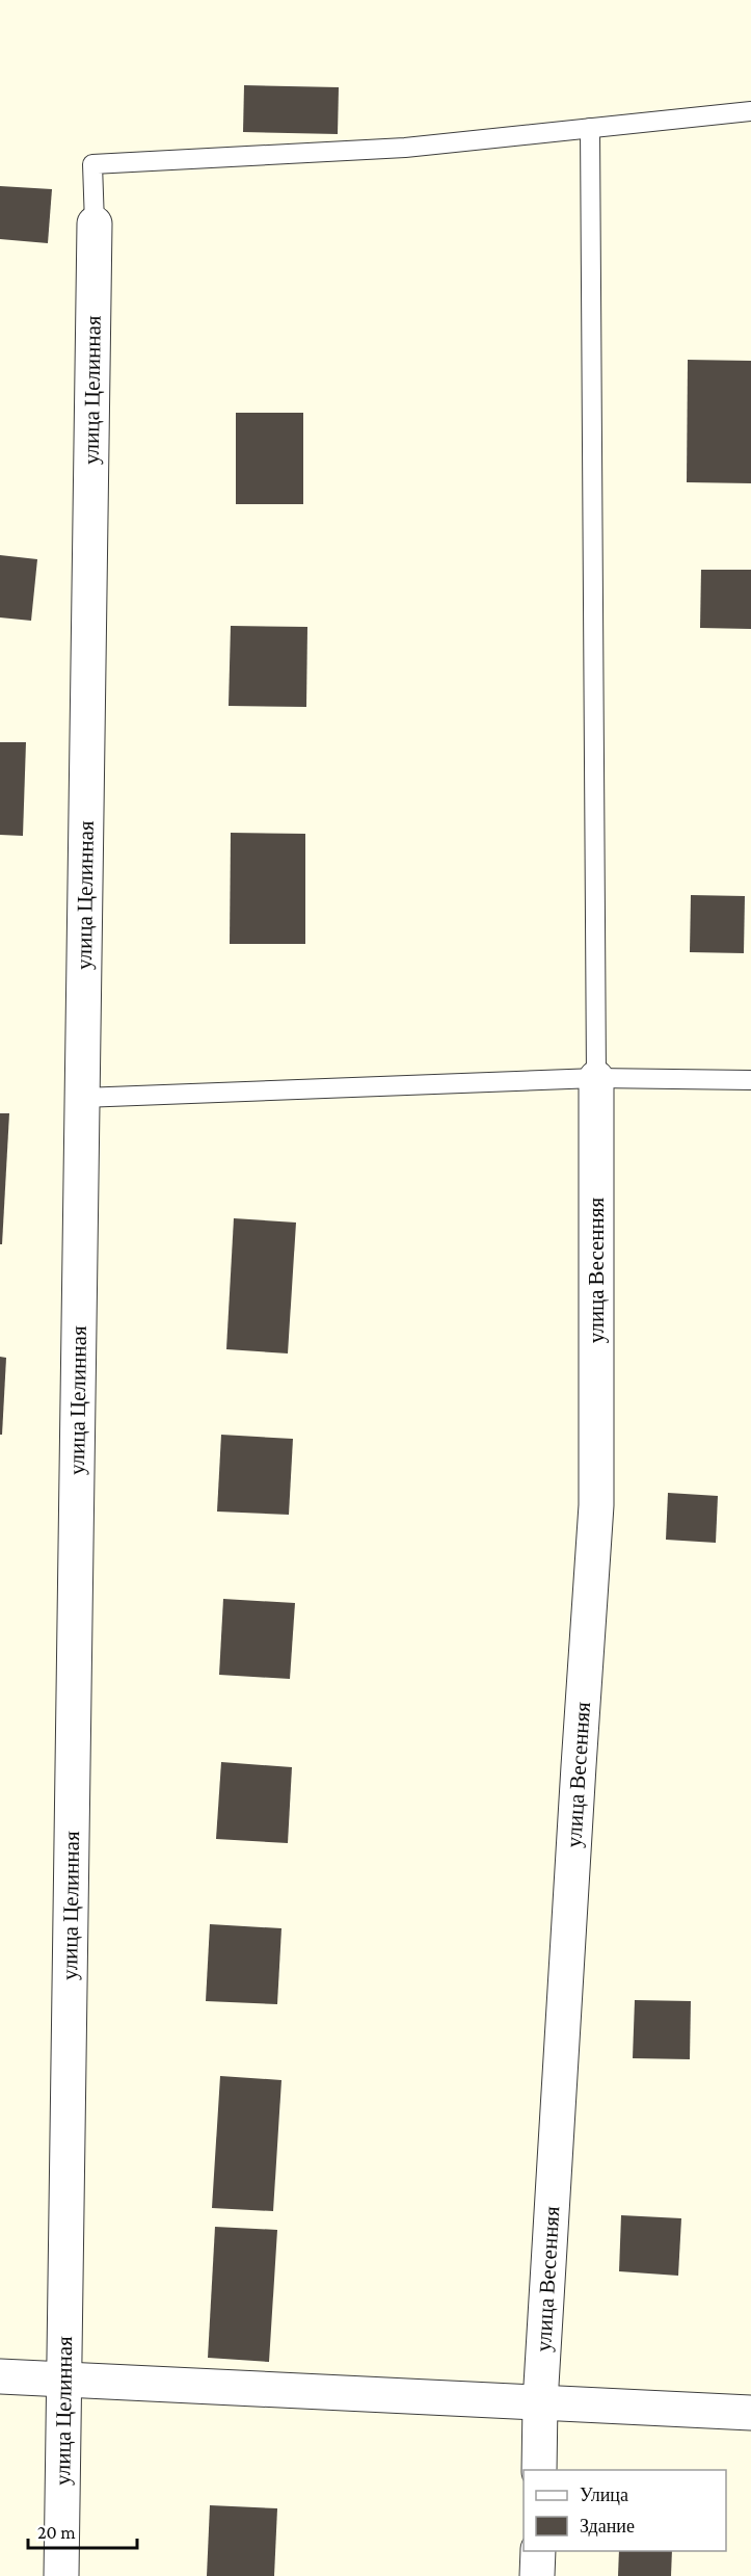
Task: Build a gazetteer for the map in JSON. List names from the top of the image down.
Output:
{
  "streets": {
    "street": ["улица Целинная", "улица Весенняя"]
  },
  "legend": ["Улица", "Здание"],
  "scale_bar": "20 m"
}
